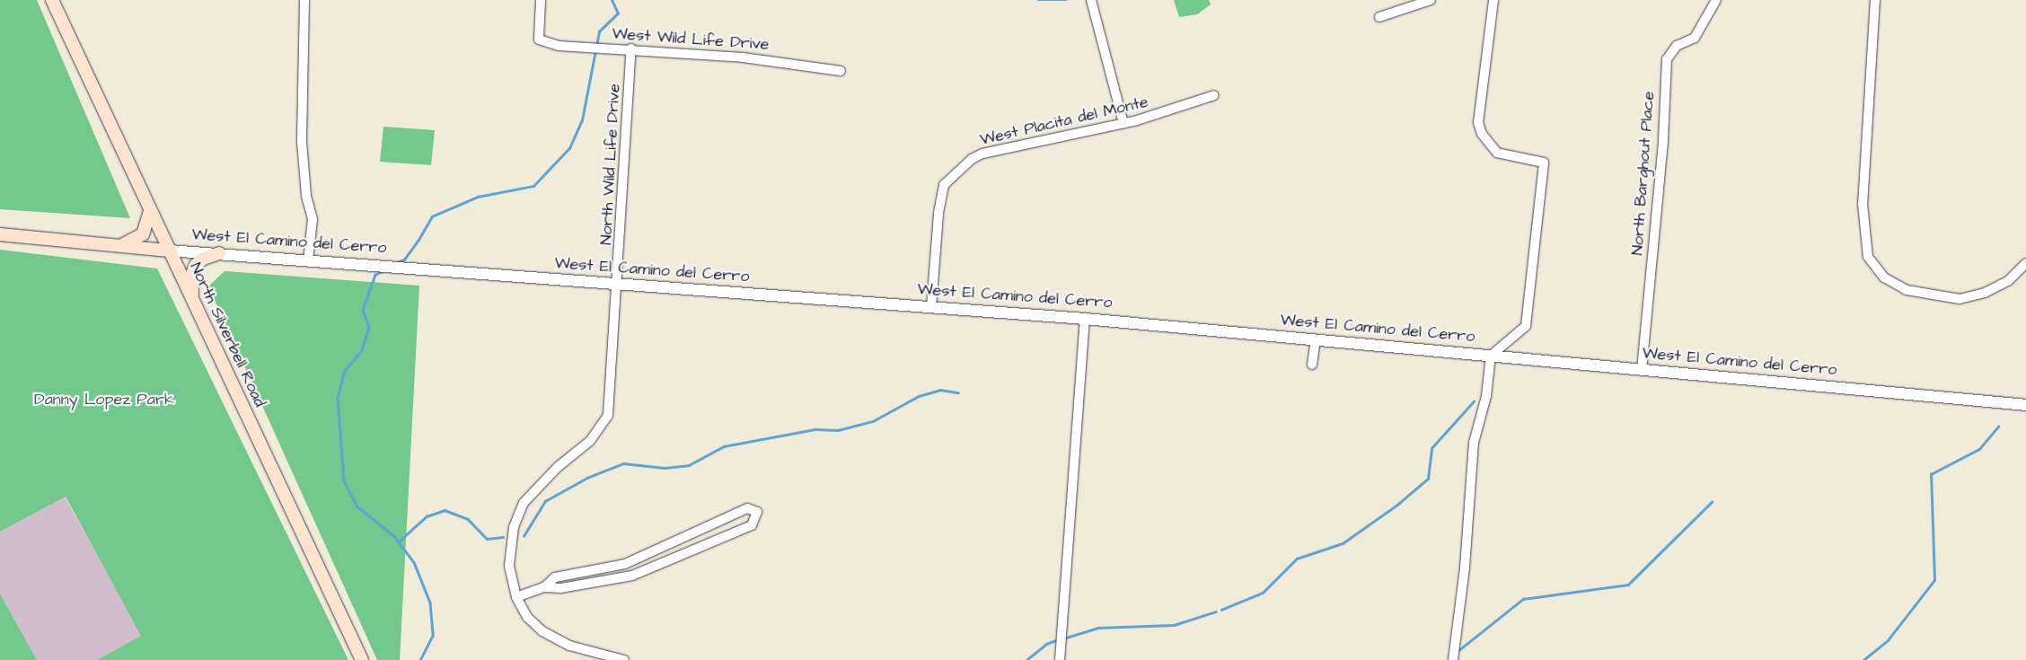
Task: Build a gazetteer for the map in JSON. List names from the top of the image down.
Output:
{
  "streets": {
    "main road": ["West El Camino del Cerro", "North Silverbell Road"],
    "street": [
      "West Wild Life Drive",
      "West Placita del Monte",
      "North Wild Life Drive",
      "North Barghout Place"
    ]
  },
  "crossings": [
    ["West Wild Life Drive", "North Wild Life Drive"],
    ["West Placita del Monte", "West El Camino del Cerro"],
    ["North Wild Life Drive", "West El Camino del Cerro"],
    ["North Barghout Place", "West El Camino del Cerro"],
    ["West El Camino del Cerro", "North Silverbell Road"]
  ],
  "parks": ["Danny Lopez Park"]
}
